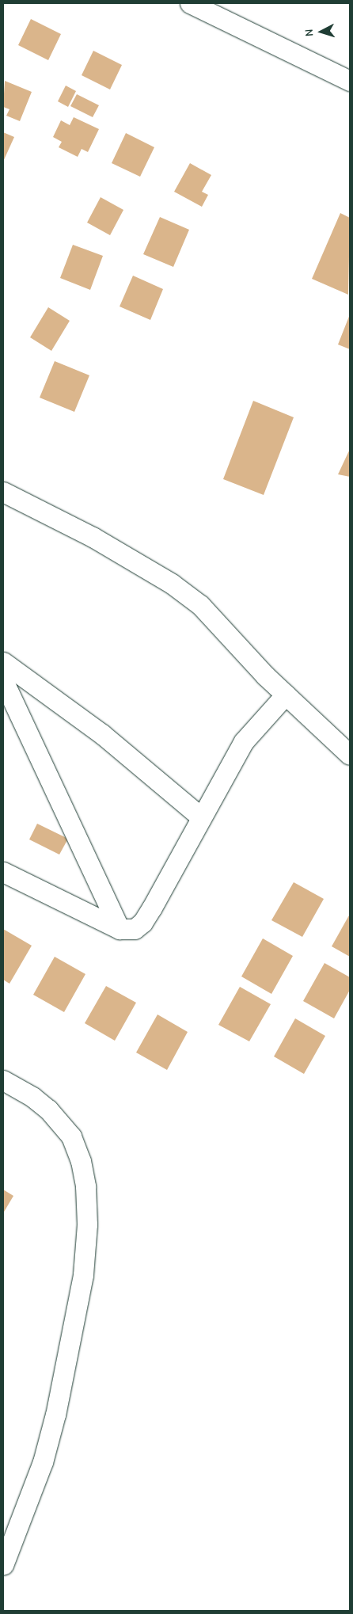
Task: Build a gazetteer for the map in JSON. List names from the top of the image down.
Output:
{
  "north": "left"
}
